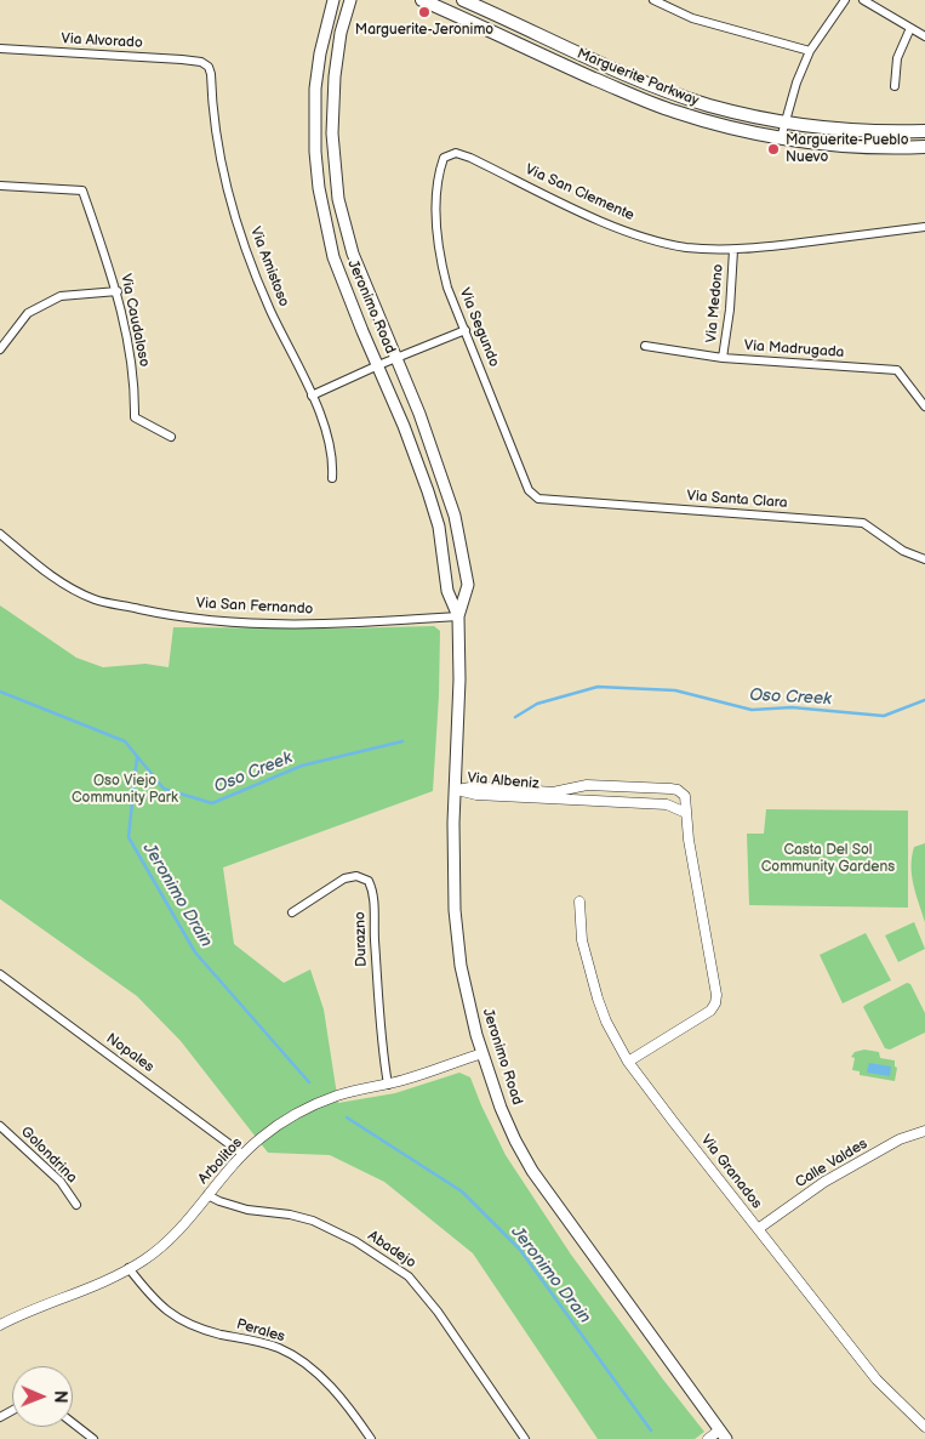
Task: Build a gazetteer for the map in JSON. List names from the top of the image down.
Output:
{
  "streets": {
    "main road": ["Marguerite Parkway", "Jeronimo Road"],
    "street": [
      "Via Alvorado",
      "Via San Clemente",
      "Via Amistoso",
      "Via Medono",
      "Via Caudaloso",
      "Via Segundo",
      "Via Madrugada",
      "Via Santa Clara",
      "Via San Fernando",
      "Via Albeniz",
      "Durazno",
      "Nopales",
      "Golondrina",
      "Arbolitos",
      "Calle Valdes",
      "Via Granados",
      "Abadejo",
      "Perales"
    ]
  },
  "crossings": [
    ["Via Alvorado", "Via Amistoso"],
    ["Via San Clemente", "Via Medono"],
    ["Via San Clemente", "Via Segundo"],
    ["Via Medono", "Via Madrugada"],
    ["Jeronimo Road", "Via San Fernando"],
    ["Jeronimo Road", "Via Albeniz"],
    ["Jeronimo Road", "Arbolitos"],
    ["Via Segundo", "Via Santa Clara"],
    ["Via Albeniz", "Via Granados"],
    ["Durazno", "Arbolitos"],
    ["Nopales", "Arbolitos"],
    ["Arbolitos", "Abadejo"],
    ["Arbolitos", "Perales"],
    ["Calle Valdes", "Via Granados"]
  ],
  "water": ["Oso Creek", "Jeronimo Drain"],
  "parks": ["Oso Viejo Community Park", "Casta Del Sol Community Gardens"],
  "places": ["Marguerite-Jeronimo", "Marguerite-Pueblo Nuevo"],
  "north": "right"
}
